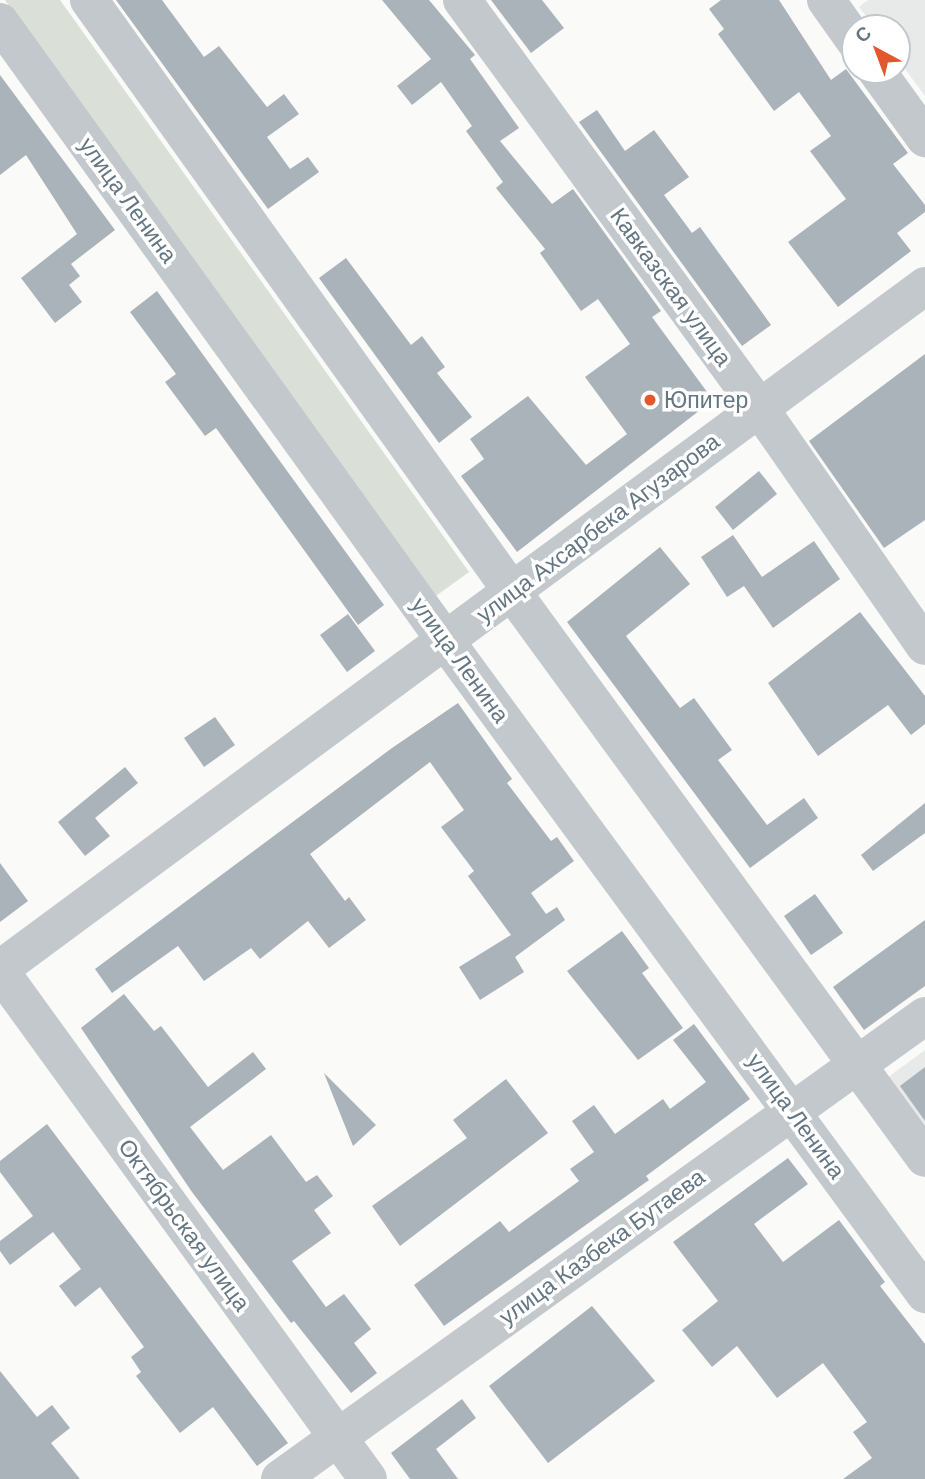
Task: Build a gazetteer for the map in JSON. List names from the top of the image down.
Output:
{
  "streets": {
    "street": [
      "улица Ленина",
      "Кавказская улица",
      "улица Ахсарбека Агузарова",
      "Октябрьская улица",
      "улица Казбека Бутаева"
    ]
  },
  "crossings": [
    ["улица Ленина", "улица Ахсарбека Агузарова"],
    ["улица Ленина", "улица Казбека Бутаева"],
    ["Кавказская улица", "улица Ахсарбека Агузарова"],
    ["улица Ахсарбека Агузарова", "Октябрьская улица"],
    ["Октябрьская улица", "улица Казбека Бутаева"]
  ],
  "places": ["Юпитер"],
  "north": "top left"
}
